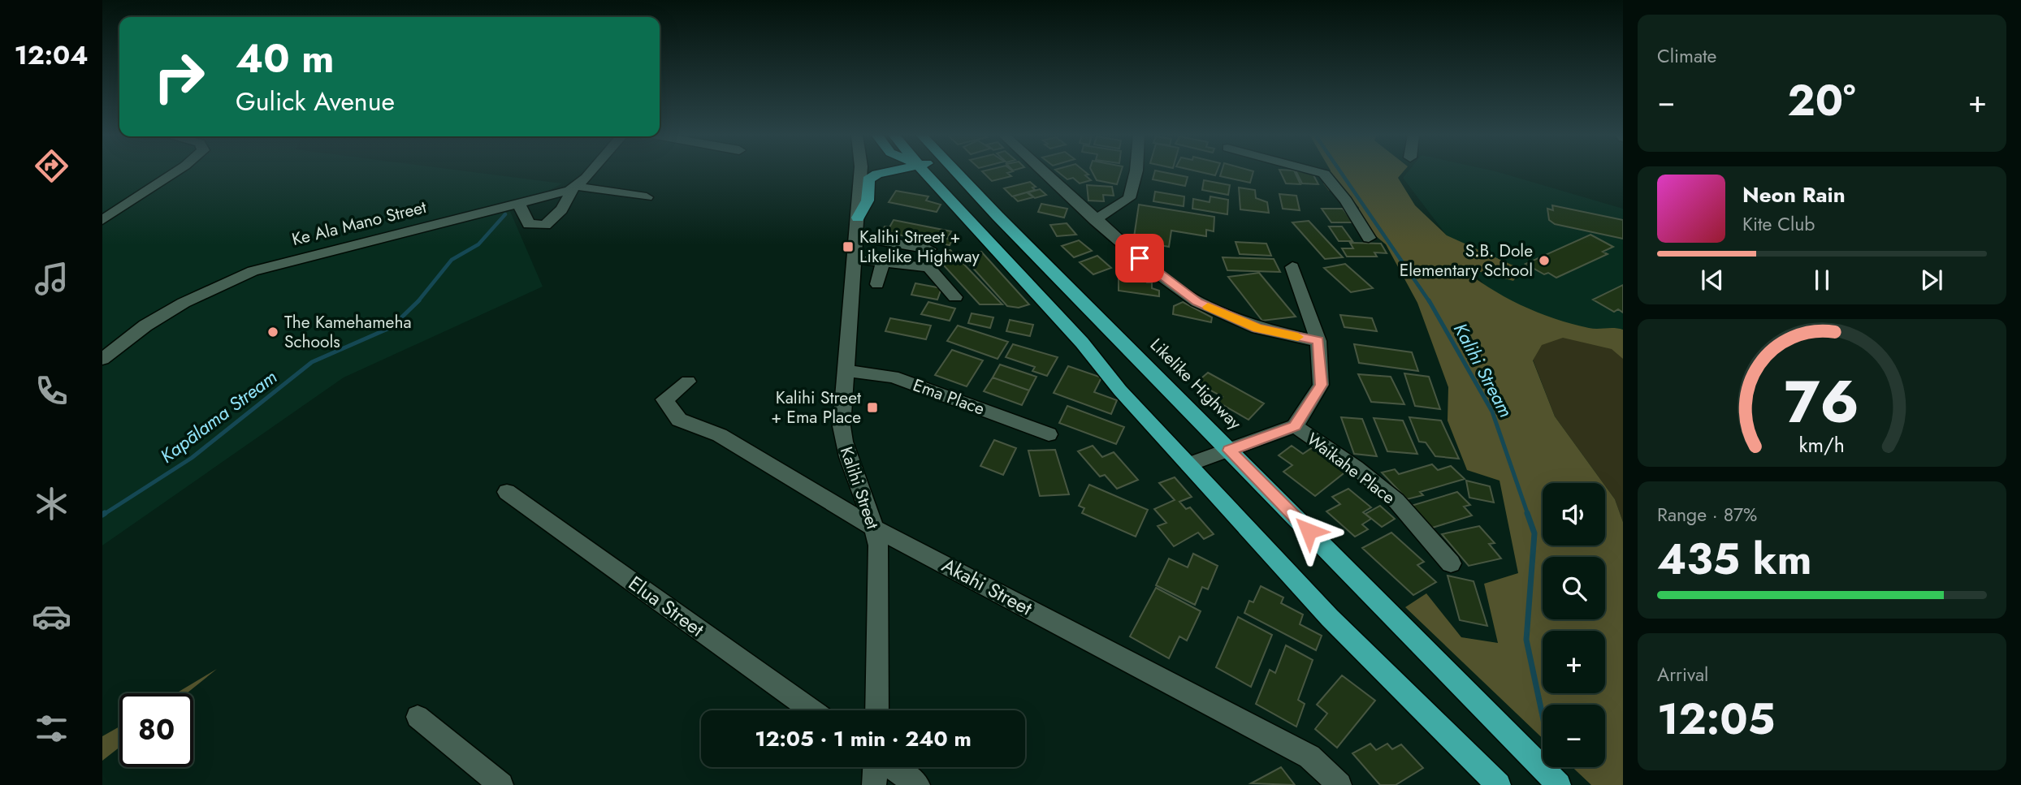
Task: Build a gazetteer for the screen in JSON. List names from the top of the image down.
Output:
{
  "streets": {
    "highway": ["Likelike Highway"],
    "street": [
      "Ke Ala Mano Street",
      "Ema Place",
      "Waikahe Place",
      "Kalihi Street",
      "Akahi Street",
      "Elua Street"
    ]
  },
  "crossings": [
    ["Ema Place", "Kalihi Street"],
    ["Kalihi Street", "Akahi Street"]
  ],
  "water": ["Kalihi Stream", "Kapālama Stream"],
  "places": {
    "transit": ["Kalihi Street + Likelike Highway", "Kalihi Street + Ema Place"],
    "other": ["S.B. Dole Elementary School", "The Kamehameha Schools"]
  },
  "page": {
    "tabs": "12:04",
    "tile": [
      "Climate",
      ["Range · 87%", "435 km"],
      ["Arrival", "12:05"]
    ],
    "turn": ["40 m", "Gulick Avenue"],
    "heat": ["−", "20°", "+"],
    "song": ["Neon Rain", "Kite Club"],
    "map_buttons": ["+", "−"],
    "limit": "80",
    "trip": "12:05 · 1 min · 240 m",
    "gauge": ["76", "km/h"]
  }
}
